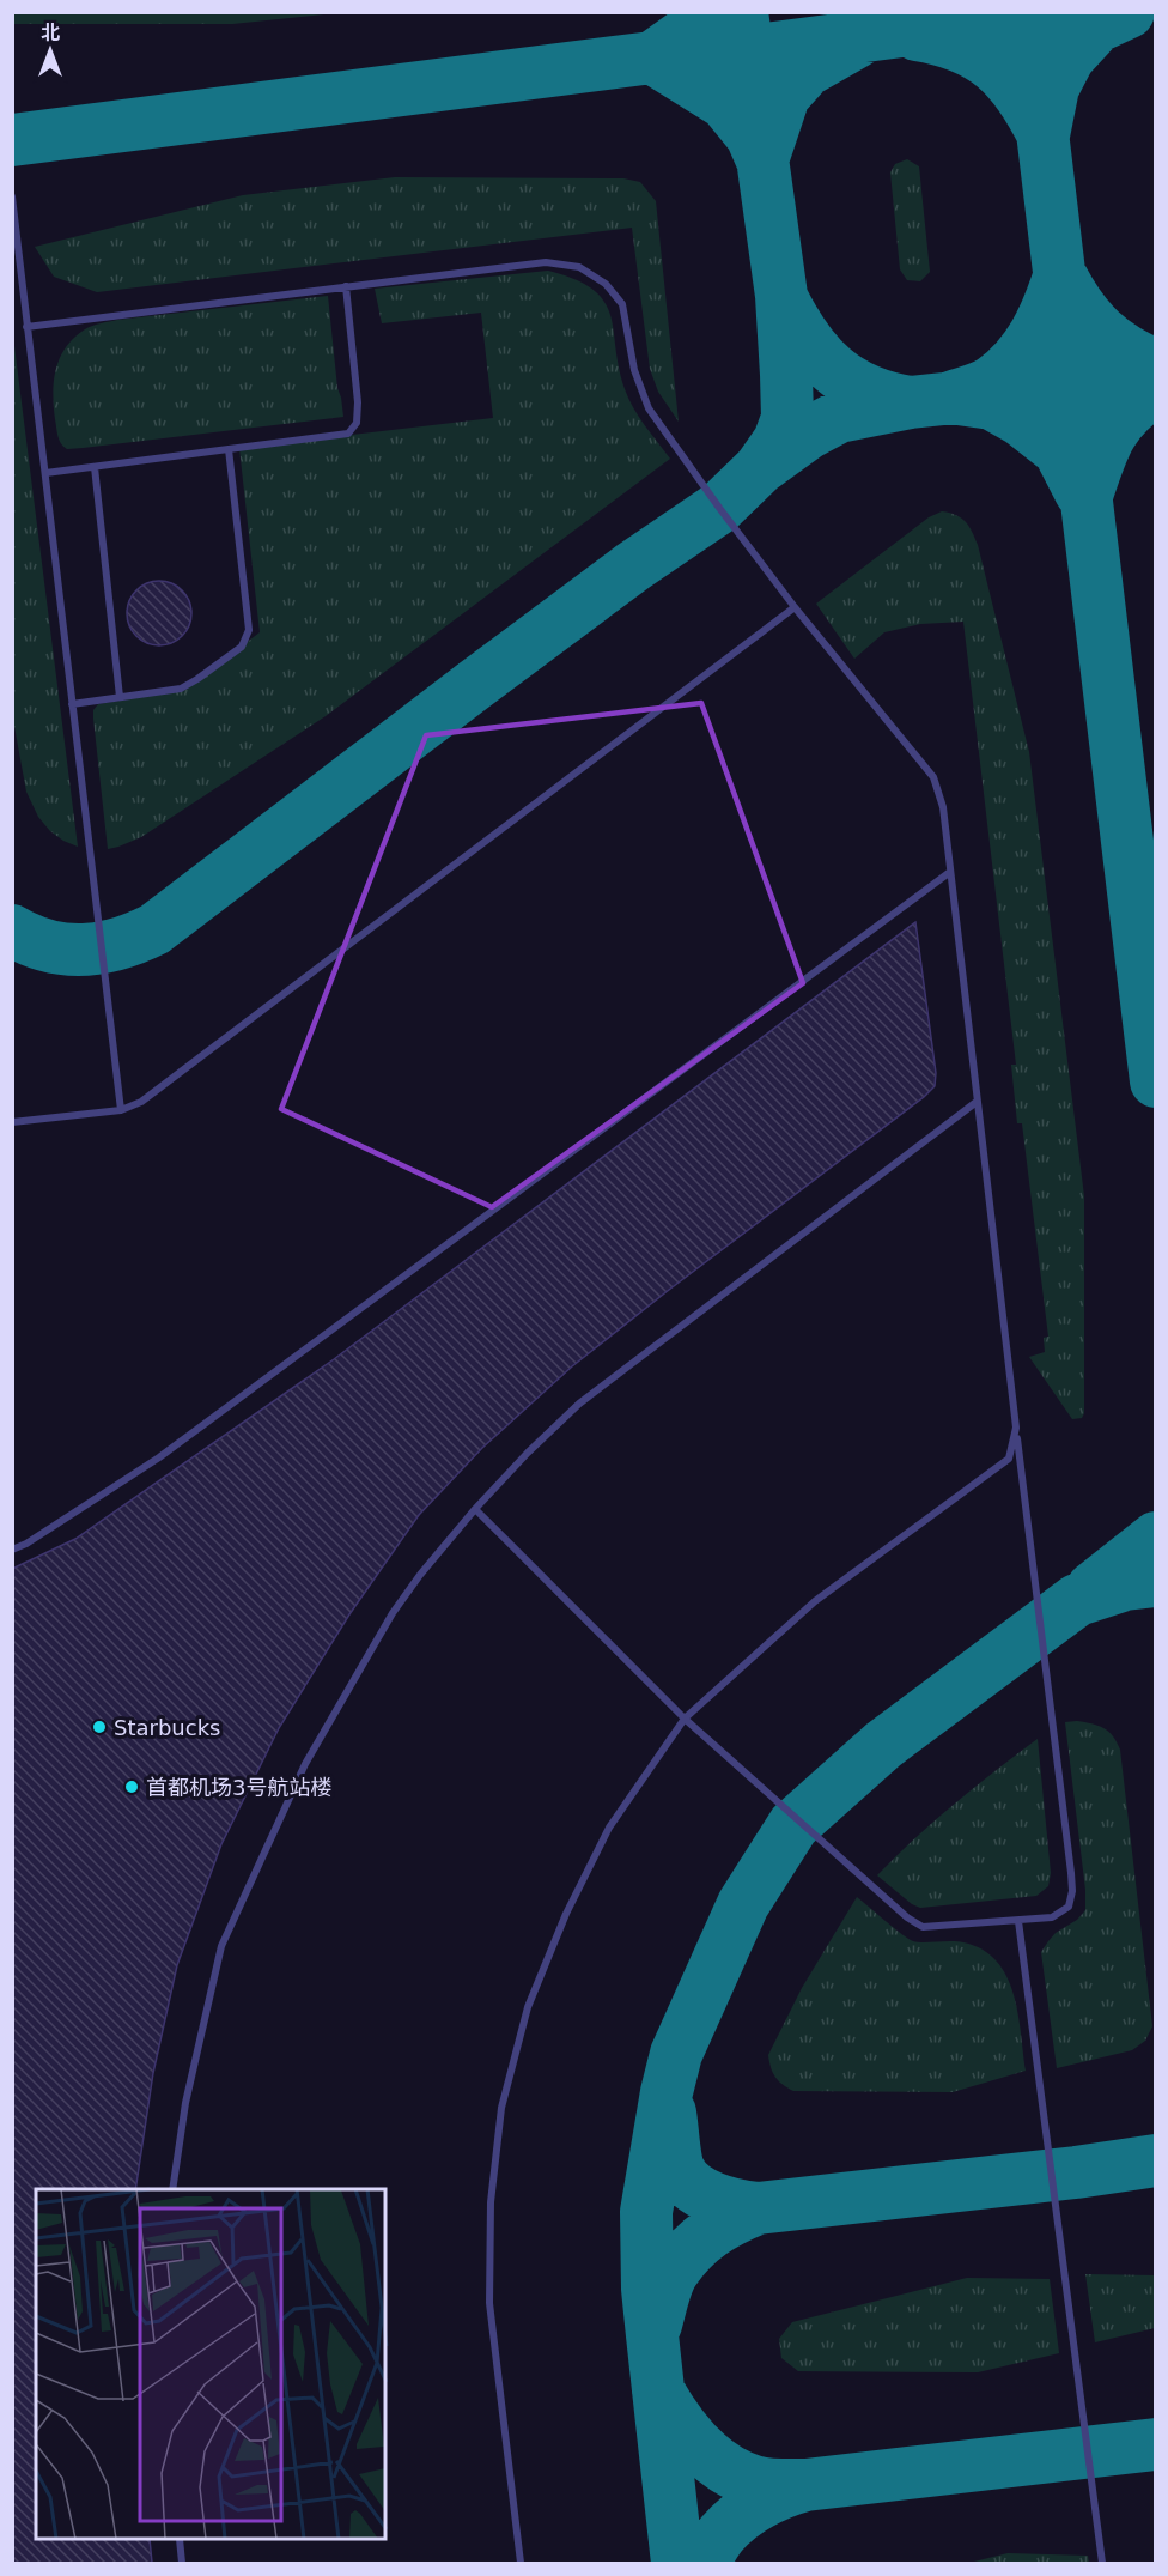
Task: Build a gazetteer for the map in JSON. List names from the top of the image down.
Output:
{
  "places": ["Starbucks", "首都机场3号航站楼"],
  "north": "top"
}
